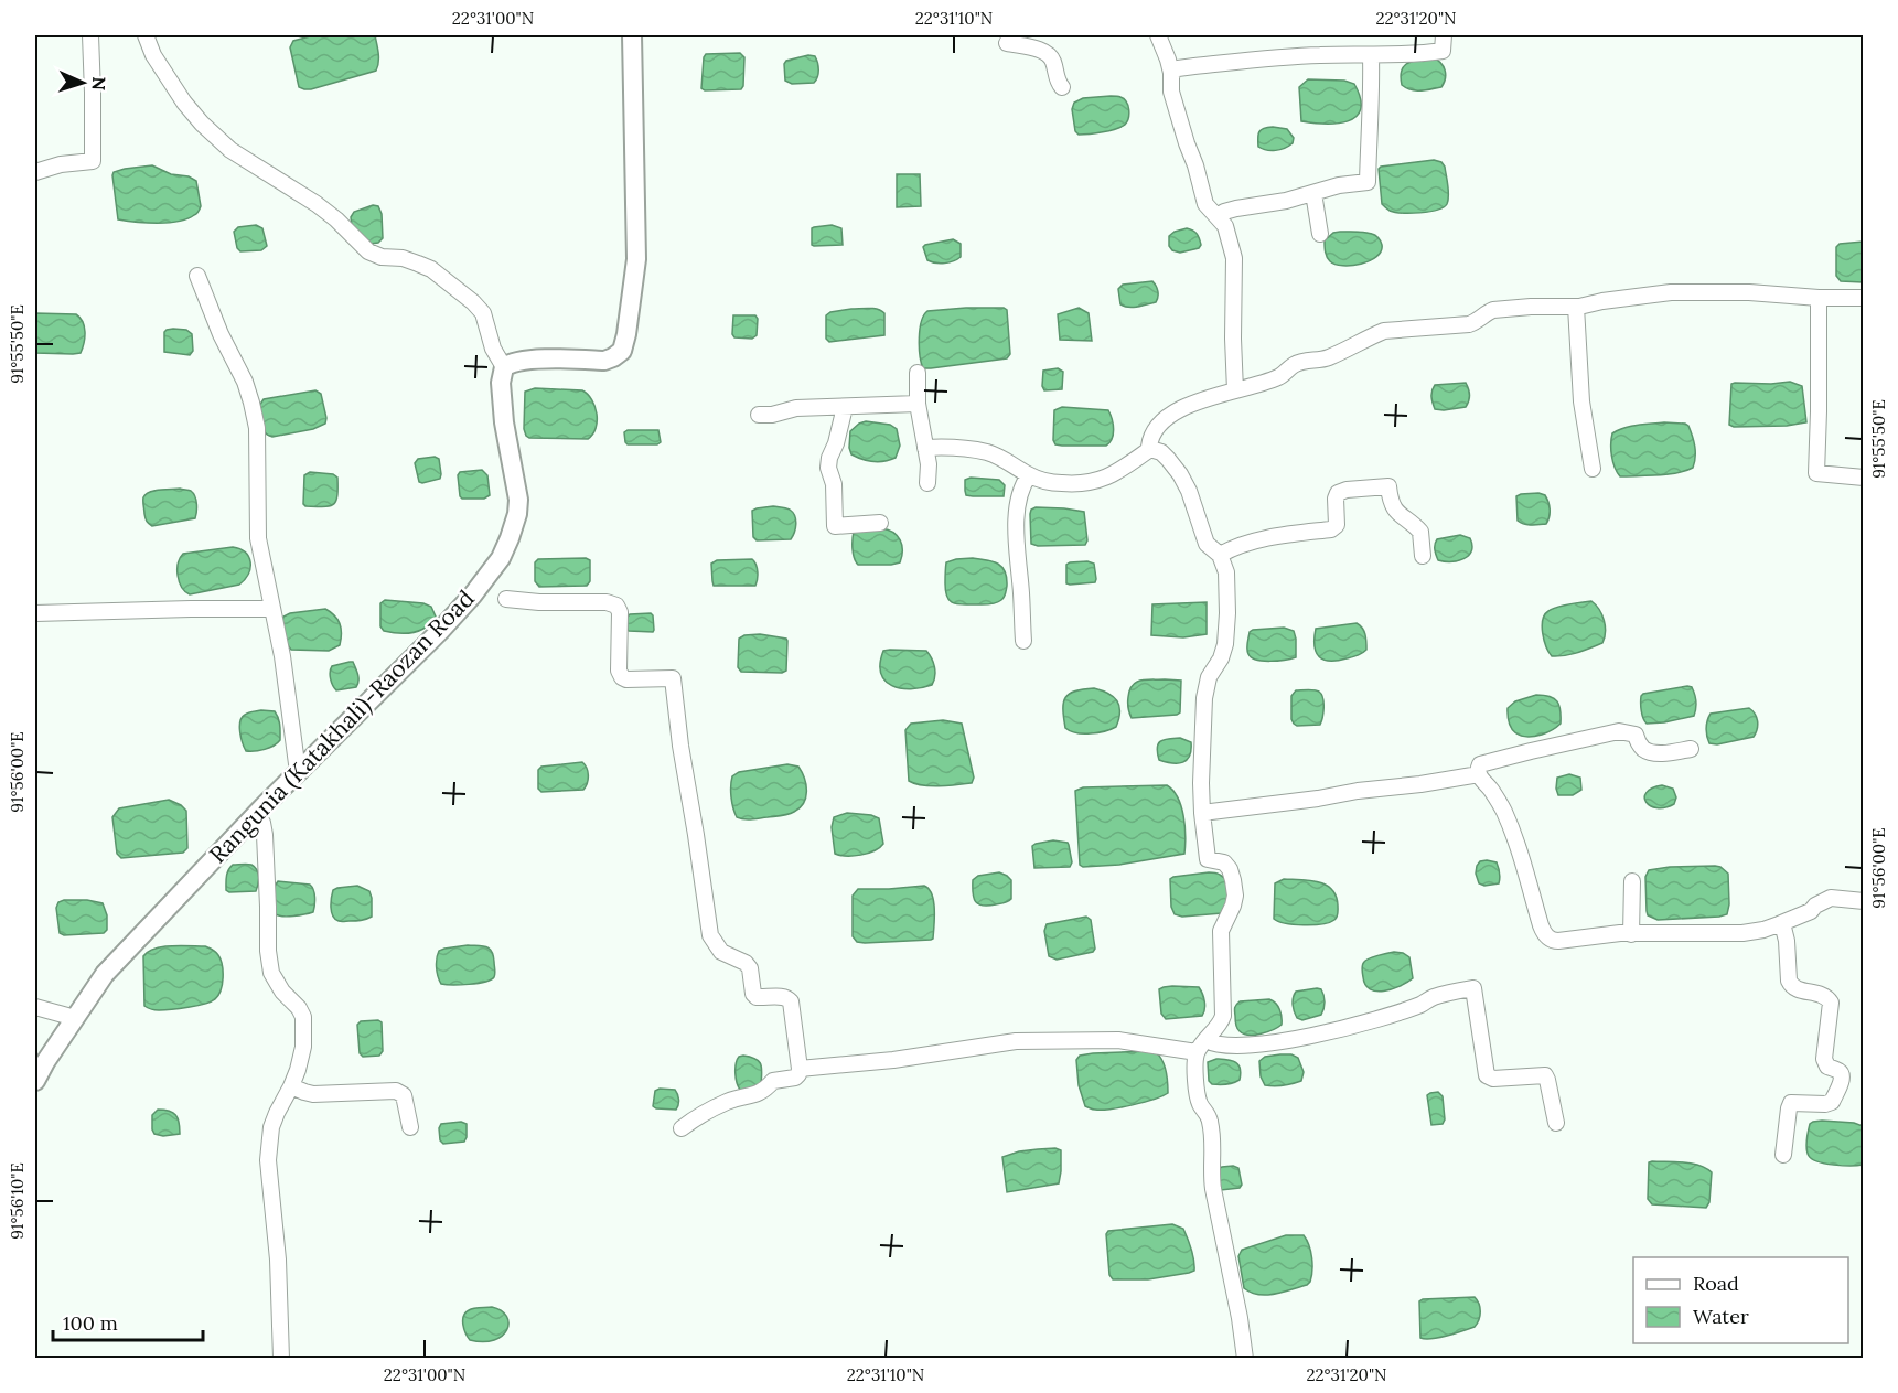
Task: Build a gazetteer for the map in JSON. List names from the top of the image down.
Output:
{
  "streets": {
    "main road": ["Rangunia (Katakhali)-Raozan Road"]
  },
  "legend": ["Road", "Water"],
  "scale_bar": "100 m",
  "north": "right",
  "coordinates": [
    "22°31'00\"N",
    "22°31'10\"N",
    "22°31'20\"N",
    "91°55'50\"E",
    "91°56'00\"E",
    "91°56'10\"E"
  ]
}
